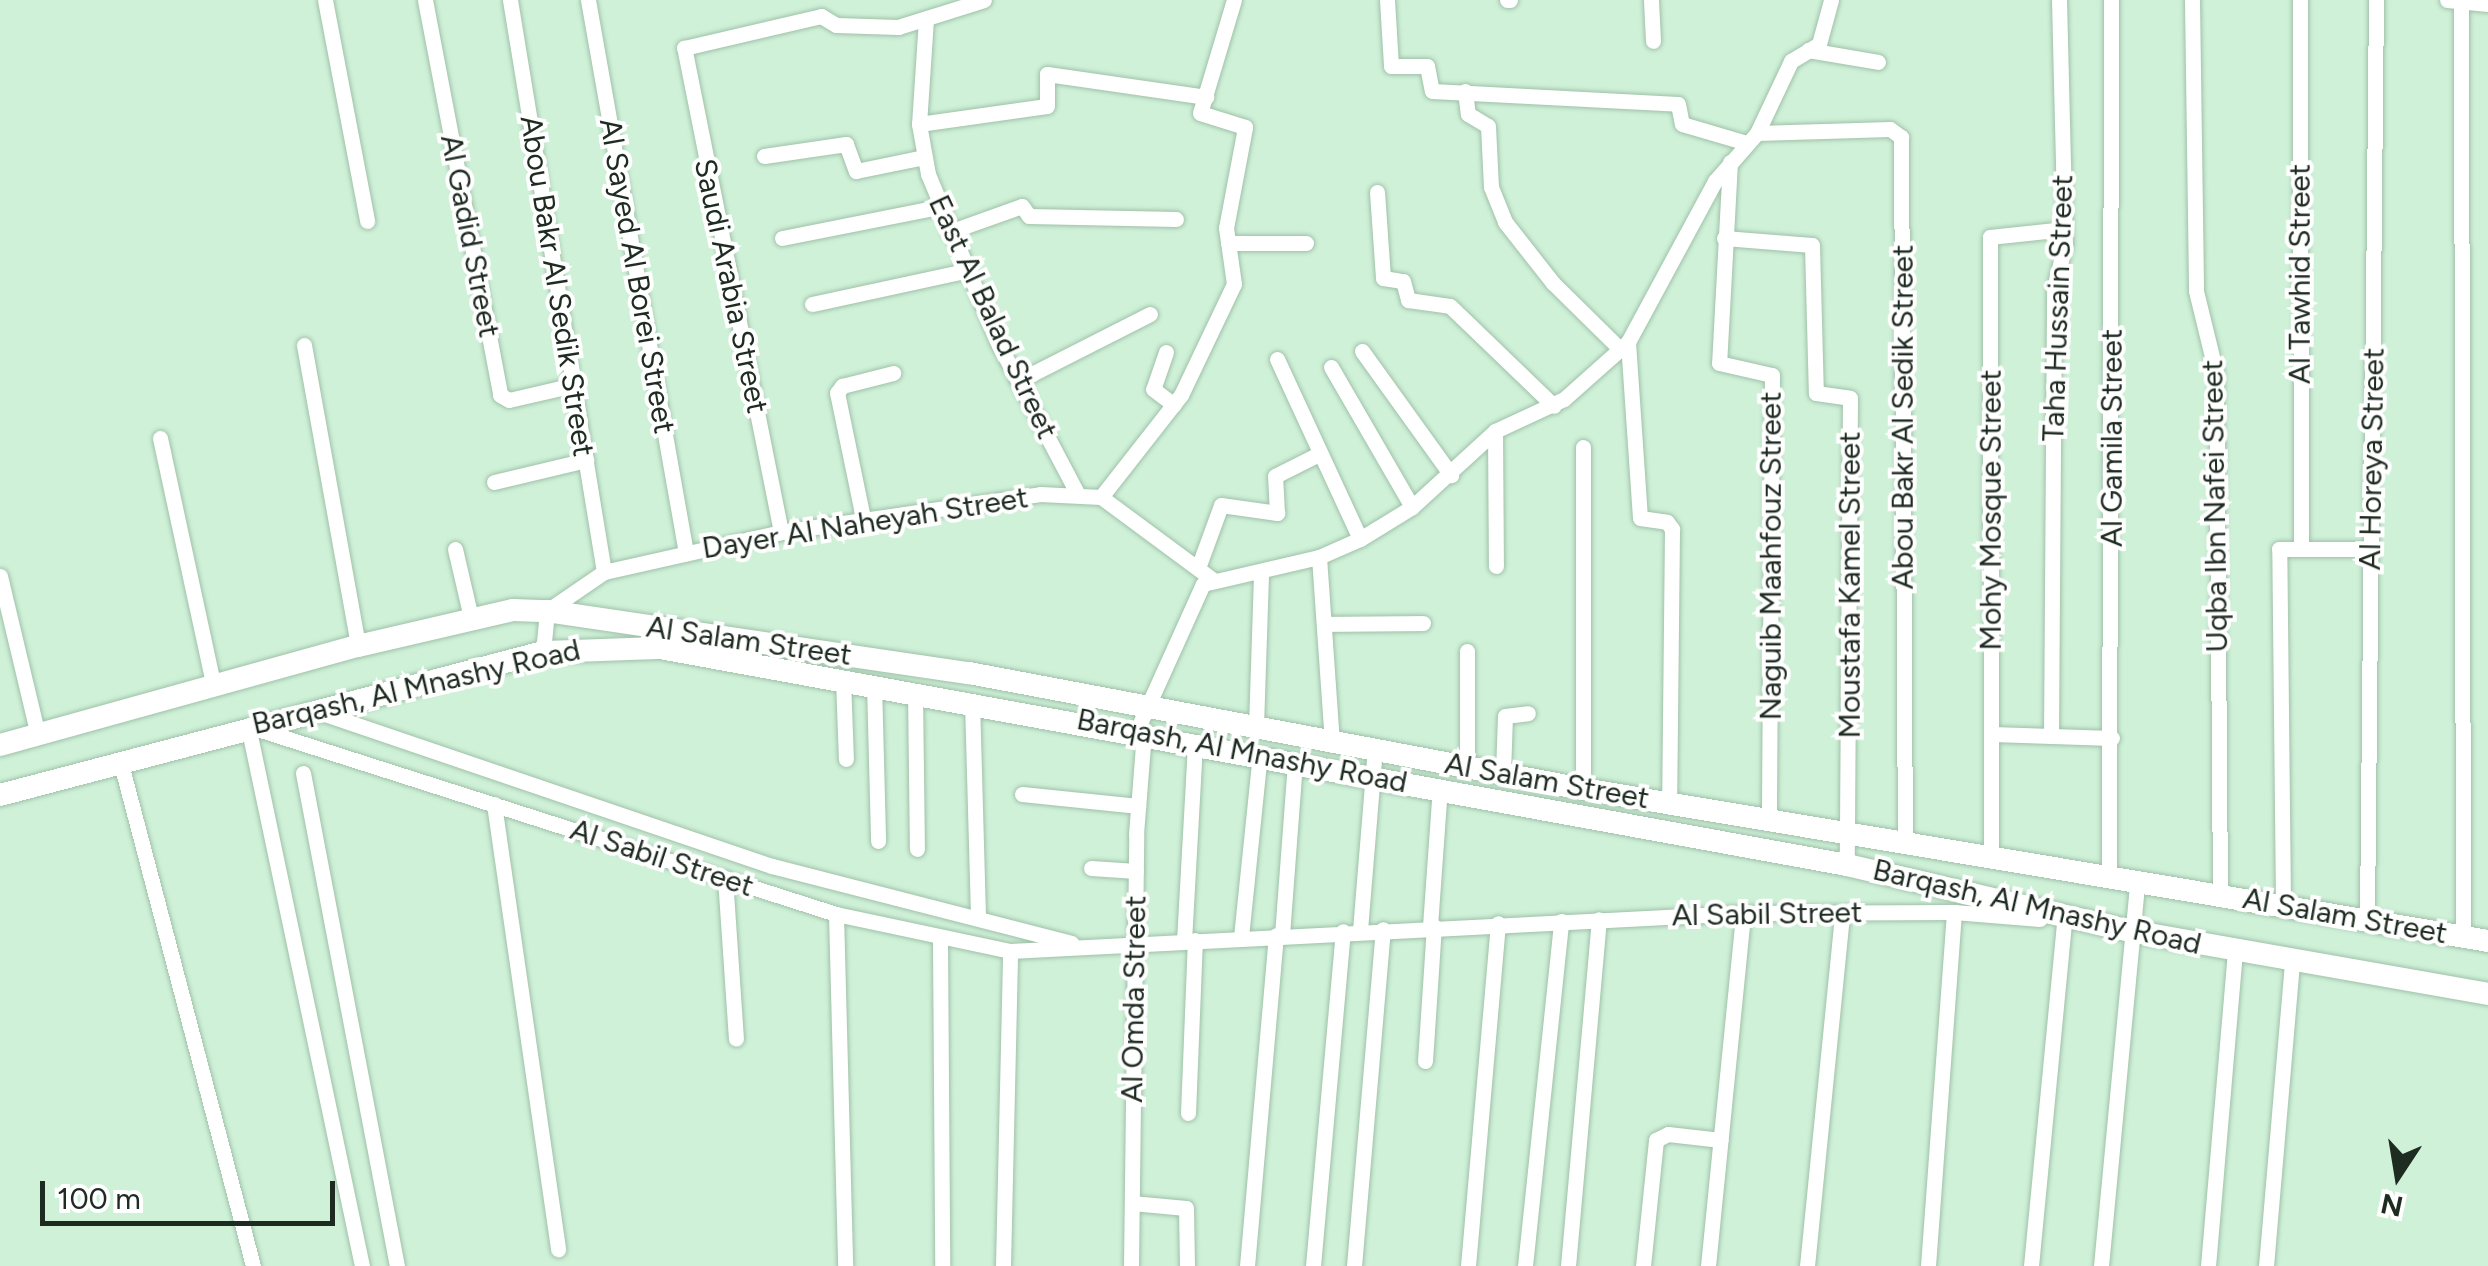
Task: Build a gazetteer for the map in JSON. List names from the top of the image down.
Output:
{
  "streets": {
    "street": [
      "Al Gadid Street",
      "Al Tawhid Street",
      "Al Sayed Al Borei Street",
      "Abou Bakr Al Sedik Street",
      "Saudi Arabia Street",
      "Taha Hussain Street",
      "East Al Balad Street",
      "Al Gamila Street",
      "Al Horeya Street",
      "Uqba Ibn Nafei Street",
      "Mohy Mosque Street",
      "Dayer Al Naheyah Street",
      "Naguib Maahfouz Street",
      "Moustafa Kamel Street",
      "Al Salam Street",
      "Barqash, Al Mnashy Road",
      "Al Sabil Street",
      "Al Omda Street"
    ]
  },
  "crossings": [
    ["Al Gadid Street", "Abou Bakr Al Sedik Street"],
    ["Al Sayed Al Borei Street", "Dayer Al Naheyah Street"],
    ["Abou Bakr Al Sedik Street", "Dayer Al Naheyah Street"],
    ["Abou Bakr Al Sedik Street", "Al Salam Street"],
    ["Saudi Arabia Street", "East Al Balad Street"],
    ["Saudi Arabia Street", "Dayer Al Naheyah Street"],
    ["Taha Hussain Street", "Mohy Mosque Street"],
    ["East Al Balad Street", "Dayer Al Naheyah Street"],
    ["Al Gamila Street", "Al Salam Street"],
    ["Al Horeya Street", "Al Salam Street"],
    ["Uqba Ibn Nafei Street", "Al Salam Street"],
    ["Mohy Mosque Street", "Al Salam Street"],
    ["Dayer Al Naheyah Street", "Al Salam Street"],
    ["Dayer Al Naheyah Street", "Barqash, Al Mnashy Road"],
    ["Dayer Al Naheyah Street", "Al Omda Street"],
    ["Naguib Maahfouz Street", "Moustafa Kamel Street"],
    ["Naguib Maahfouz Street", "Al Salam Street"],
    ["Moustafa Kamel Street", "Al Salam Street"],
    ["Moustafa Kamel Street", "Barqash, Al Mnashy Road"],
    ["Al Salam Street", "Barqash, Al Mnashy Road"],
    ["Al Salam Street", "Al Omda Street"],
    ["Barqash, Al Mnashy Road", "Al Sabil Street"],
    ["Barqash, Al Mnashy Road", "Al Omda Street"],
    ["Al Sabil Street", "Al Omda Street"]
  ],
  "scale_bar": "100 m",
  "north": "bottom"
}
